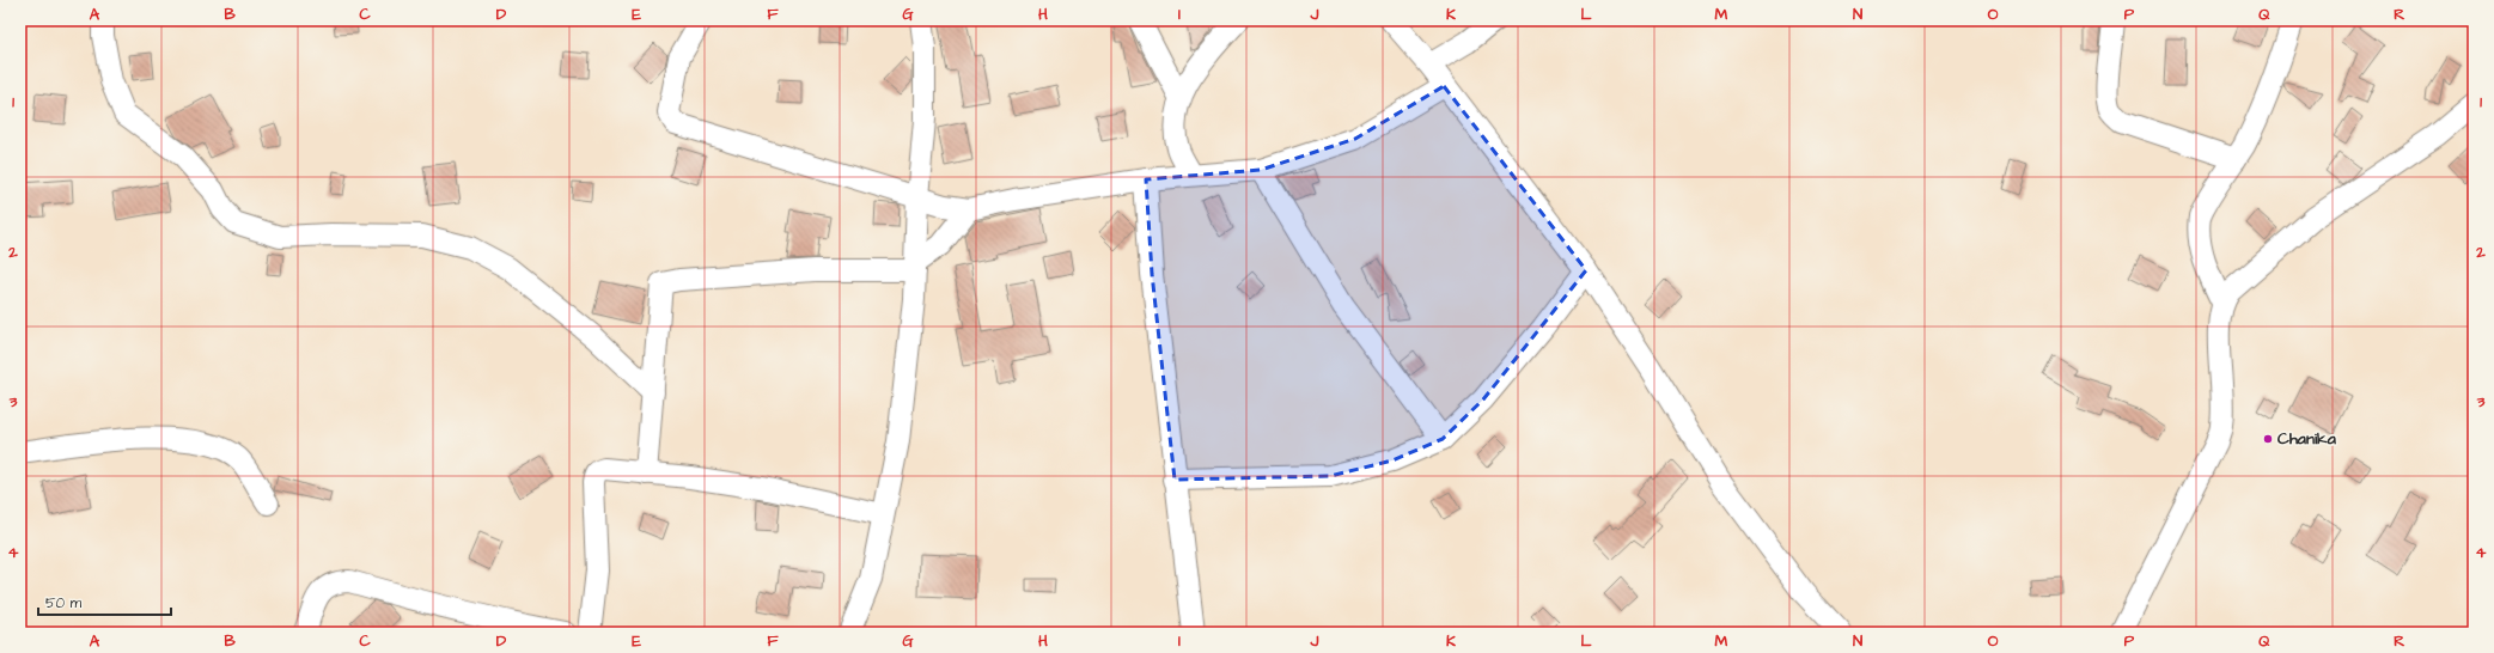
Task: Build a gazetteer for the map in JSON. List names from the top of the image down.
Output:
{
  "places": ["Chanika"],
  "scale_bar": "50 m",
  "grid": {
    "columns": [
      "A",
      "B",
      "C",
      "D",
      "E",
      "F",
      "G",
      "H",
      "I",
      "J",
      "K",
      "L",
      "M",
      "N",
      "O",
      "P",
      "Q",
      "R"
    ],
    "rows": [
      "1",
      "2",
      "3",
      "4"
    ]
  }
}
